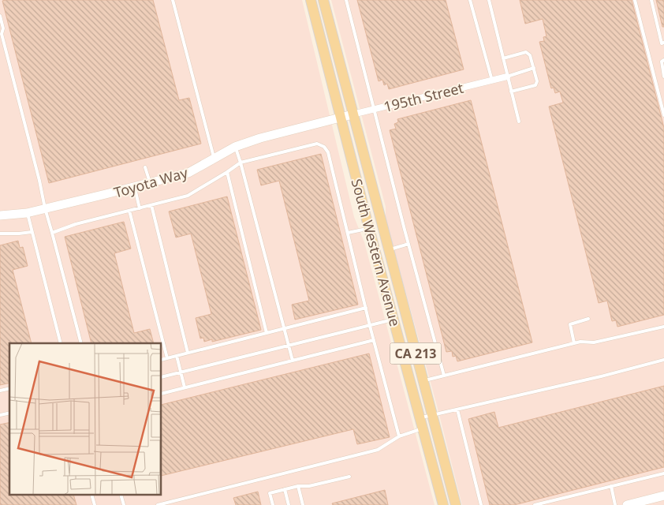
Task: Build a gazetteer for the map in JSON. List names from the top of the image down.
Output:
{
  "streets": {
    "main road": ["South Western Avenue", "CA 213"],
    "street": ["195th Street", "Toyota Way"]
  },
  "crossings": [
    ["195th Street", "Toyota Way"],
    ["195th Street", "South Western Avenue"],
    ["Toyota Way", "South Western Avenue"]
  ]
}
